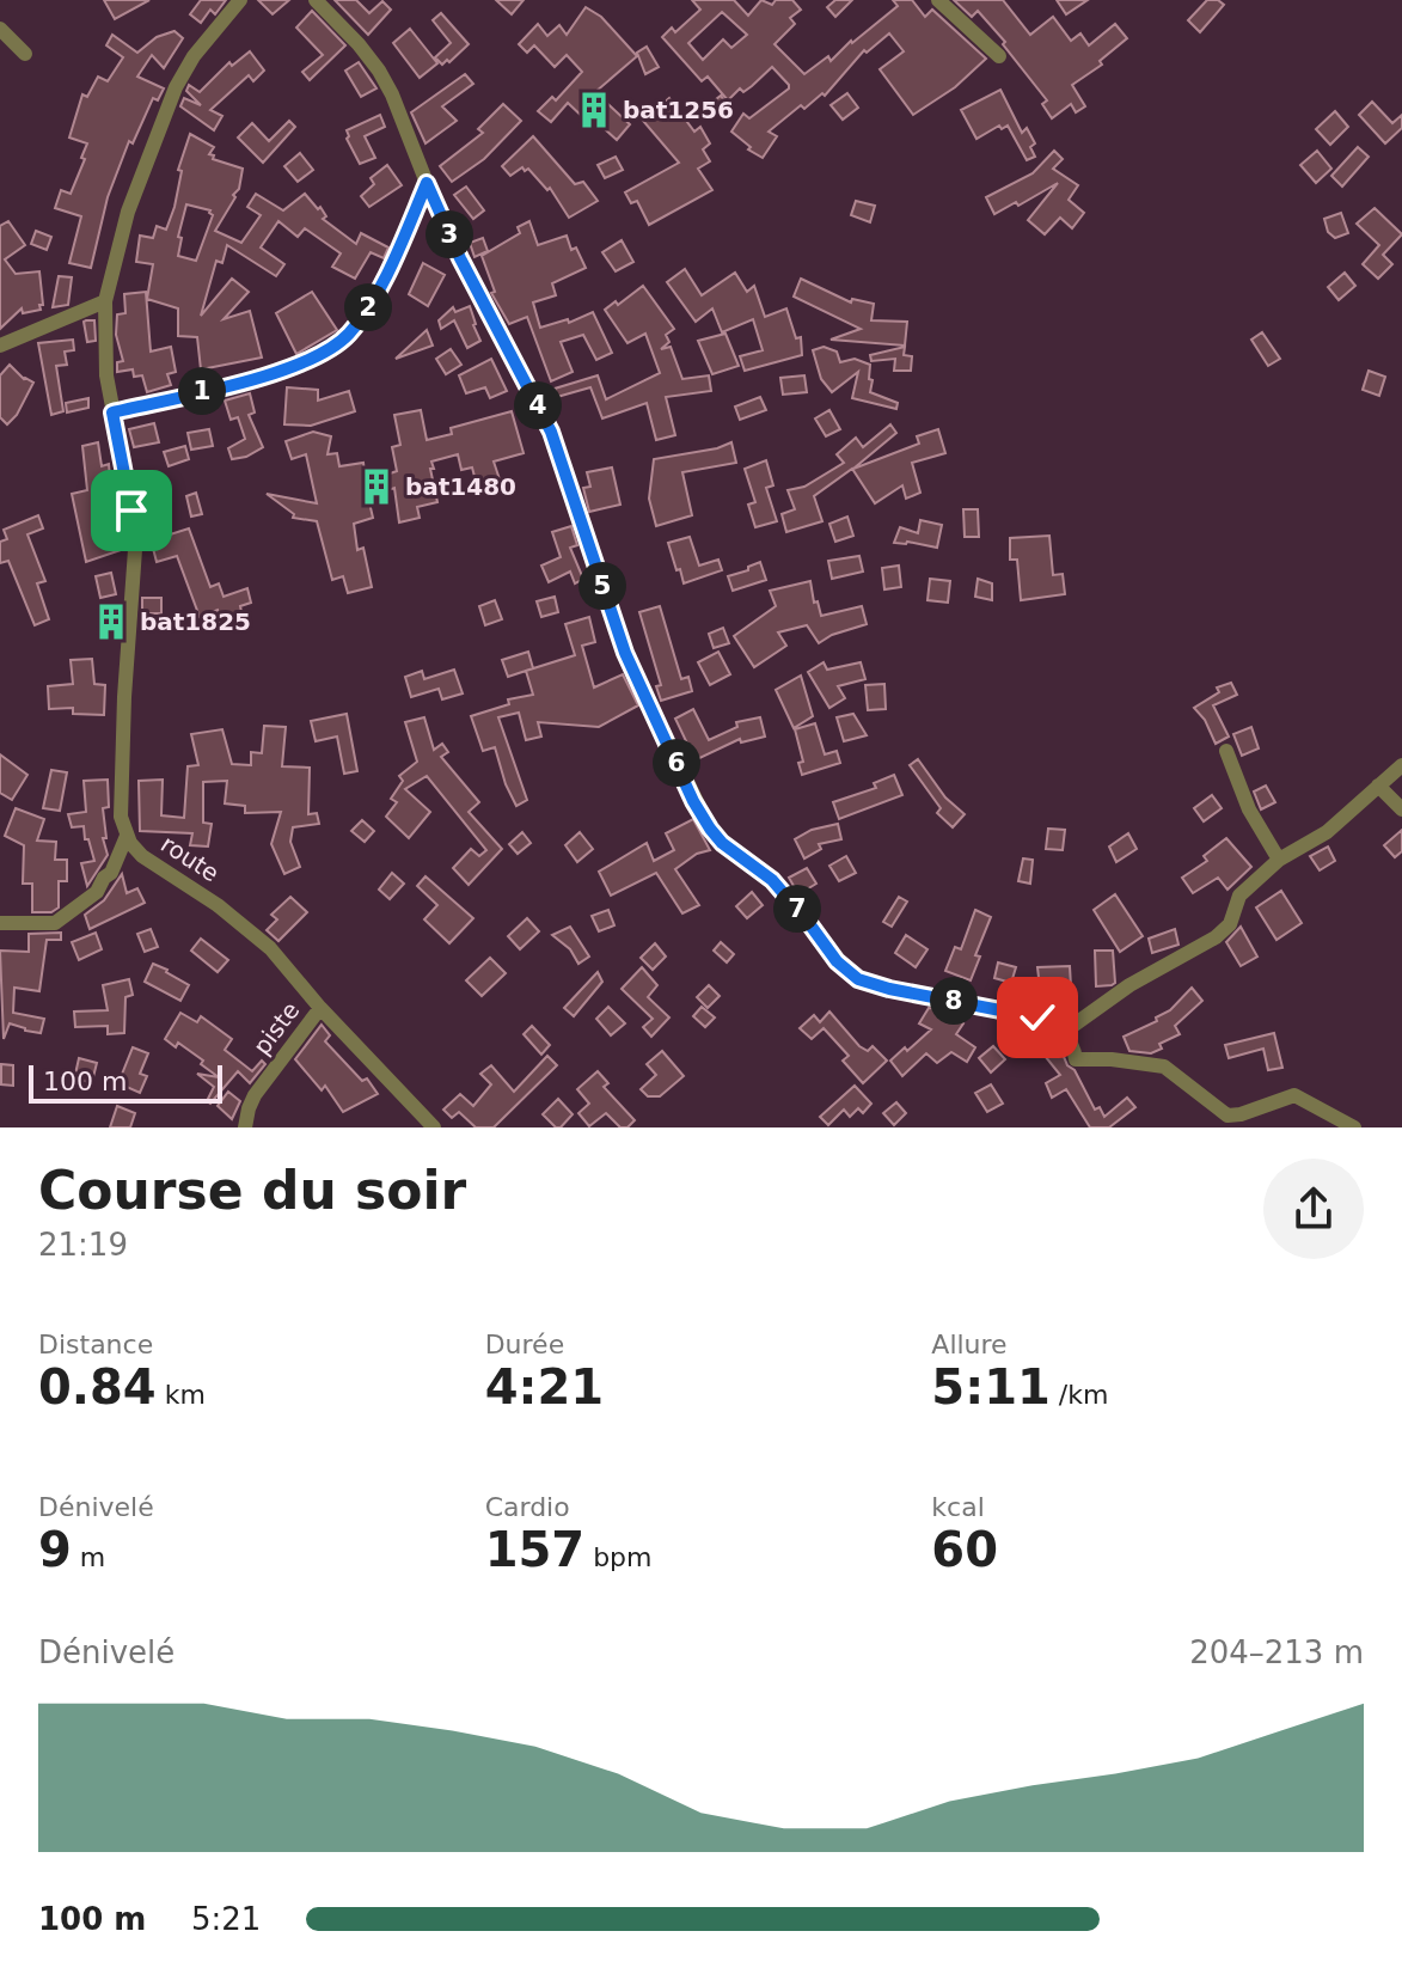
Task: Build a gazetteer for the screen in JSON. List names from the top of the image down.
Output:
{
  "streets": {
    "street": ["route", "piste"]
  },
  "crossings": [
    ["route", "piste"]
  ],
  "places": {
    "building": ["bat1256", "bat1480", "bat1825"]
  },
  "scale_bar": "100 m",
  "page": {
    "pins": [
      "3",
      "2",
      "1",
      "4",
      "5",
      "6",
      "7",
      "8"
    ],
    "scale": "100 m",
    "heading": ["Course du soir", "21:19"],
    "stats": [
      ["Distance", "0.84 km"],
      ["Durée", "4:21"],
      ["Allure", "5:11 /km"],
      ["Dénivelé", "9 m"],
      ["Cardio", "157 bpm"],
      ["kcal", "60"]
    ],
    "chart": ["Dénivelé", "204–213 m"],
    "list": [
      {
        "name": "100 m",
        "note": "5:21"
      }
    ]
  }
}
